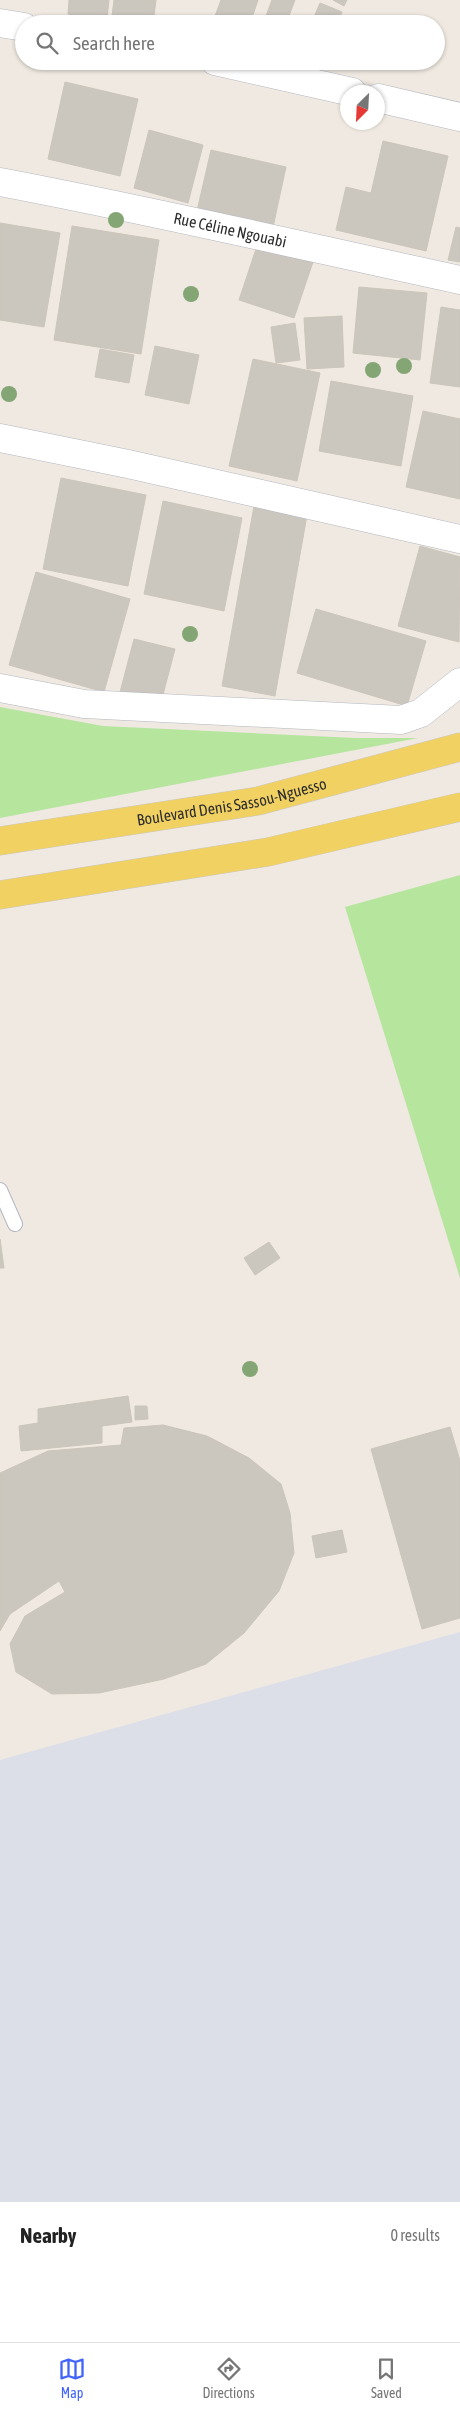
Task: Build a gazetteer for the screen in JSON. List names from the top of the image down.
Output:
{
  "streets": {
    "main road": ["Boulevard Denis Sassou-Nguesso"],
    "street": ["Rue Céline Ngouabi"]
  },
  "north": "bottom left",
  "page": {
    "search": "Search here",
    "heading": ["Nearby", "0 results"],
    "nav": ["Map", "Directions", "Saved"]
  }
}
